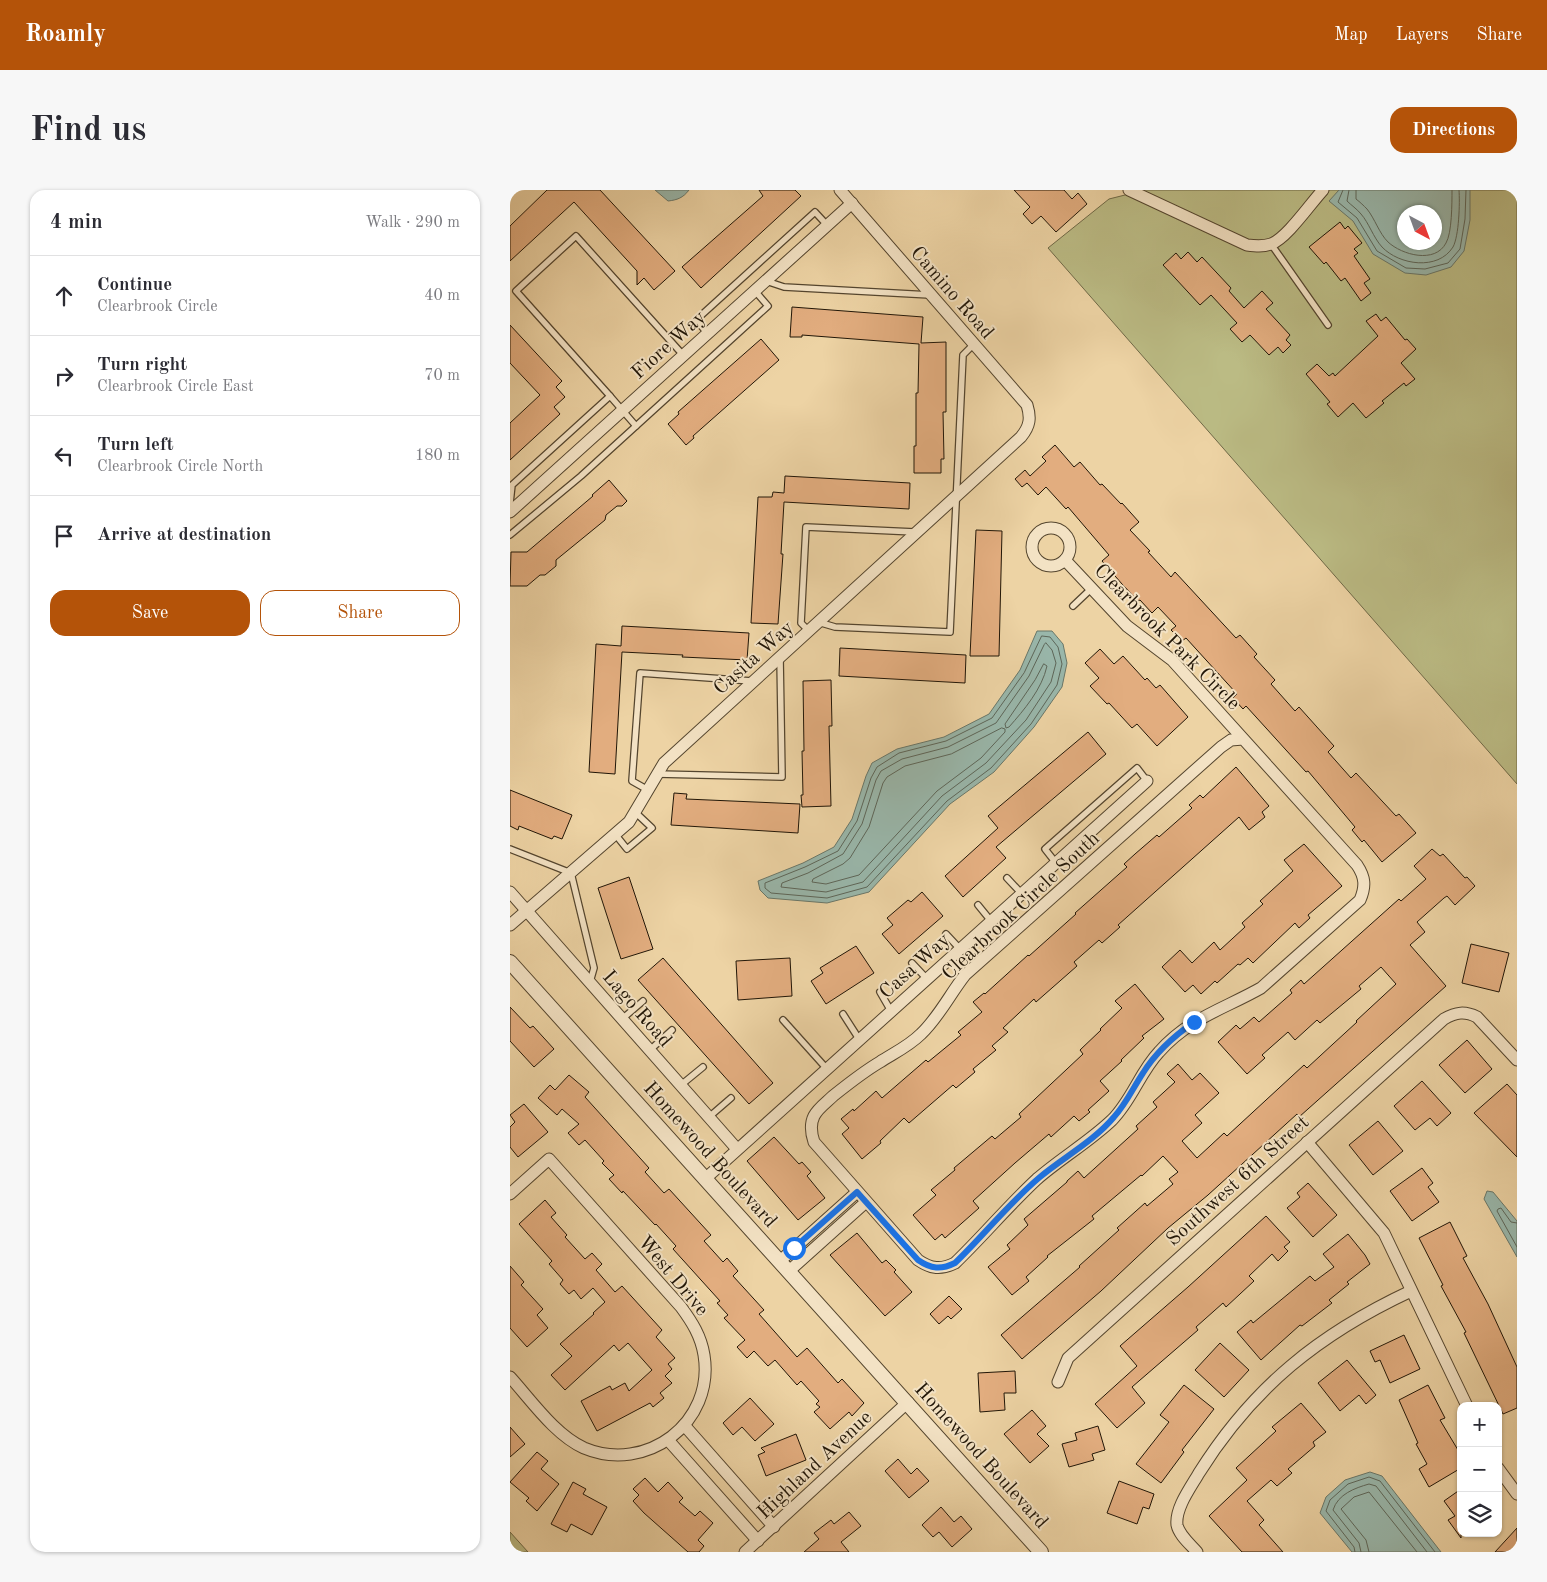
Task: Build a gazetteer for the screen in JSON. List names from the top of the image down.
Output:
{
  "streets": {
    "street": [
      "Camino Road",
      "Fiore Way",
      "Clearbrook Park Circle",
      "Casita Way",
      "Clearbrook Circle South",
      "Casa Way",
      "Lago Road",
      "Homewood Boulevard",
      "Southwest 6th Street",
      "West Drive",
      "Highland Avenue"
    ]
  },
  "crossings": [
    ["Camino Road", "Fiore Way"],
    ["Camino Road", "Casita Way"],
    ["Clearbrook Park Circle", "Clearbrook Circle South"],
    ["Casita Way", "Lago Road"],
    ["Casa Way", "Lago Road"],
    ["Casa Way", "Homewood Boulevard"],
    ["Homewood Boulevard", "Highland Avenue"]
  ],
  "north": "bottom right",
  "page": {
    "header": "Roamly",
    "nav": ["Map", "Layers", "Share"],
    "buttons": [
      "Directions",
      ["Save", "Share"]
    ],
    "title": "Find us",
    "heading": ["4 min", "Walk · 290 m"],
    "list": [
      ["Continue", "Clearbrook Circle", "40 m"],
      ["Turn right", "Clearbrook Circle East", "70 m"],
      ["Turn left", "Clearbrook Circle North", "180 m"],
      "Arrive at destination"
    ],
    "map_buttons": ["+", "−"]
  }
}
